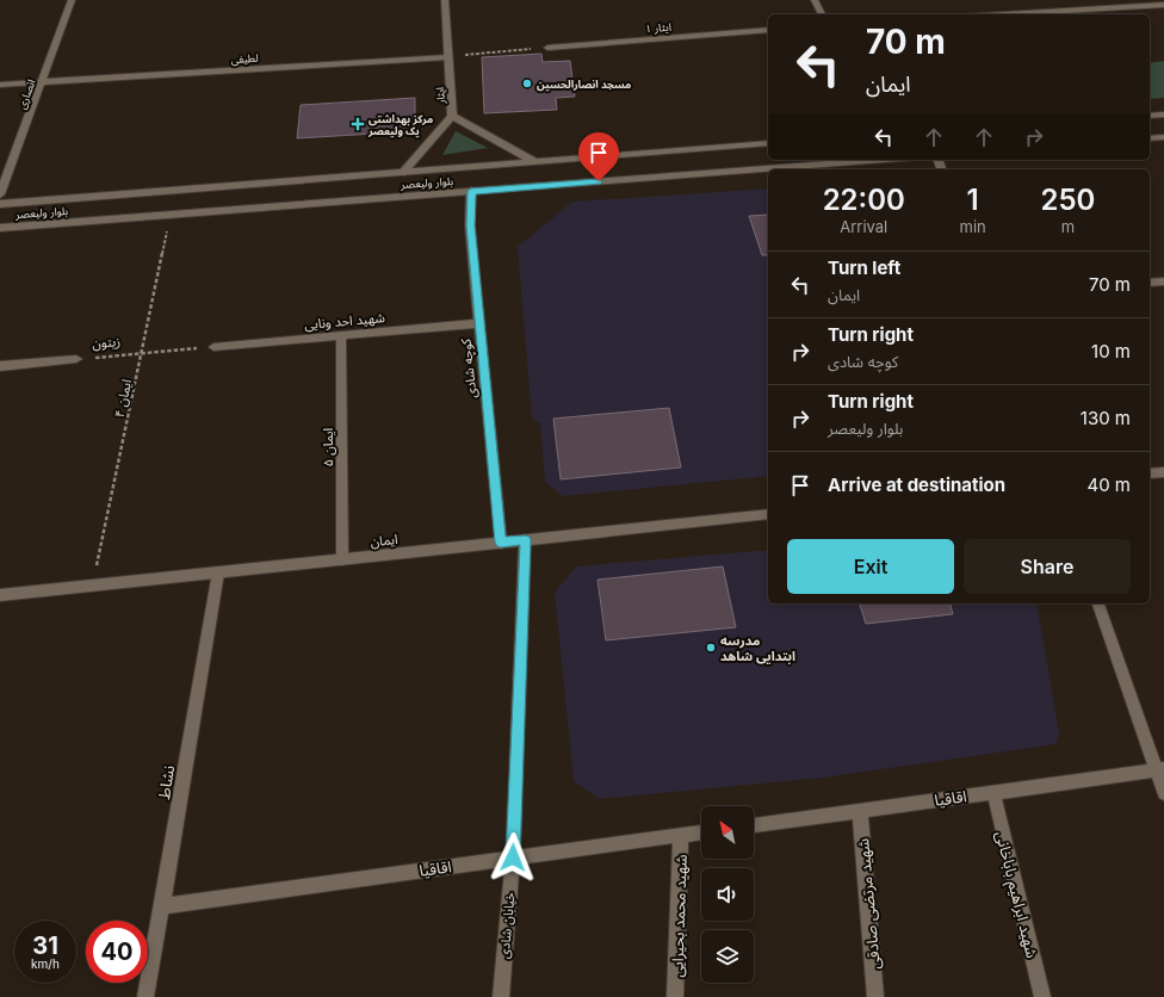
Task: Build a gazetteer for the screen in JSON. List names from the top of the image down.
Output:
{
  "streets": {
    "street": [
      "ایثار ۱",
      "لطیفی",
      "انصاری",
      "ایثار",
      "بلوار ولیعصر",
      "شهید احد ونایی",
      "زیتون",
      "کوچه شادی",
      "ایمان ۵",
      "ایمان",
      "نشاط",
      "اقاقیا",
      "شهید ابراهیم باباخانی",
      "شهید مرتضی صادقی",
      "شهید محمد بحیرایی",
      "خیابان شادی"
    ],
    "path": ["ایمان ۴"]
  },
  "crossings": [
    ["لطیفی", "انصاری"],
    ["لطیفی", "ایثار"],
    ["ایثار", "بلوار ولیعصر"],
    ["بلوار ولیعصر", "کوچه شادی"],
    ["بلوار ولیعصر", "ایمان ۴"],
    ["شهید احد ونایی", "زیتون"],
    ["شهید احد ونایی", "کوچه شادی"],
    ["شهید احد ونایی", "ایمان ۵"],
    ["زیتون", "ایمان ۴"],
    ["کوچه شادی", "ایمان"],
    ["ایمان ۴", "ایمان"],
    ["ایمان ۵", "ایمان"],
    ["ایمان", "نشاط"],
    ["ایمان", "خیابان شادی"],
    ["نشاط", "اقاقیا"],
    ["اقاقیا", "شهید ابراهیم باباخانی"],
    ["اقاقیا", "شهید مرتضی صادقی"],
    ["اقاقیا", "شهید محمد بحیرایی"],
    ["اقاقیا", "خیابان شادی"]
  ],
  "places": {
    "other": ["مسجد انصارالحسین", "مدرسه ابتدایی شاهد"],
    "health": ["مرکز بهداشتی یک ولیعصر"]
  },
  "north": "top left",
  "page": {
    "turn": ["70 m", "ایمان"],
    "eta": [
      "22:00",
      "Arrival",
      "1",
      "min",
      "250",
      "m"
    ],
    "list": [
      {
        "name": "Turn left",
        "note": "ایمان",
        "value": "70 m"
      },
      {
        "name": "Turn right",
        "note": "کوچه شادی",
        "value": "10 m"
      },
      {
        "name": "Turn right",
        "note": "بلوار ولیعصر",
        "value": "130 m"
      },
      {
        "name": "Arrive at destination",
        "value": "40 m"
      }
    ],
    "buttons": ["Exit", "Share"],
    "speed": "31 km/h",
    "limit": "40"
  }
}
